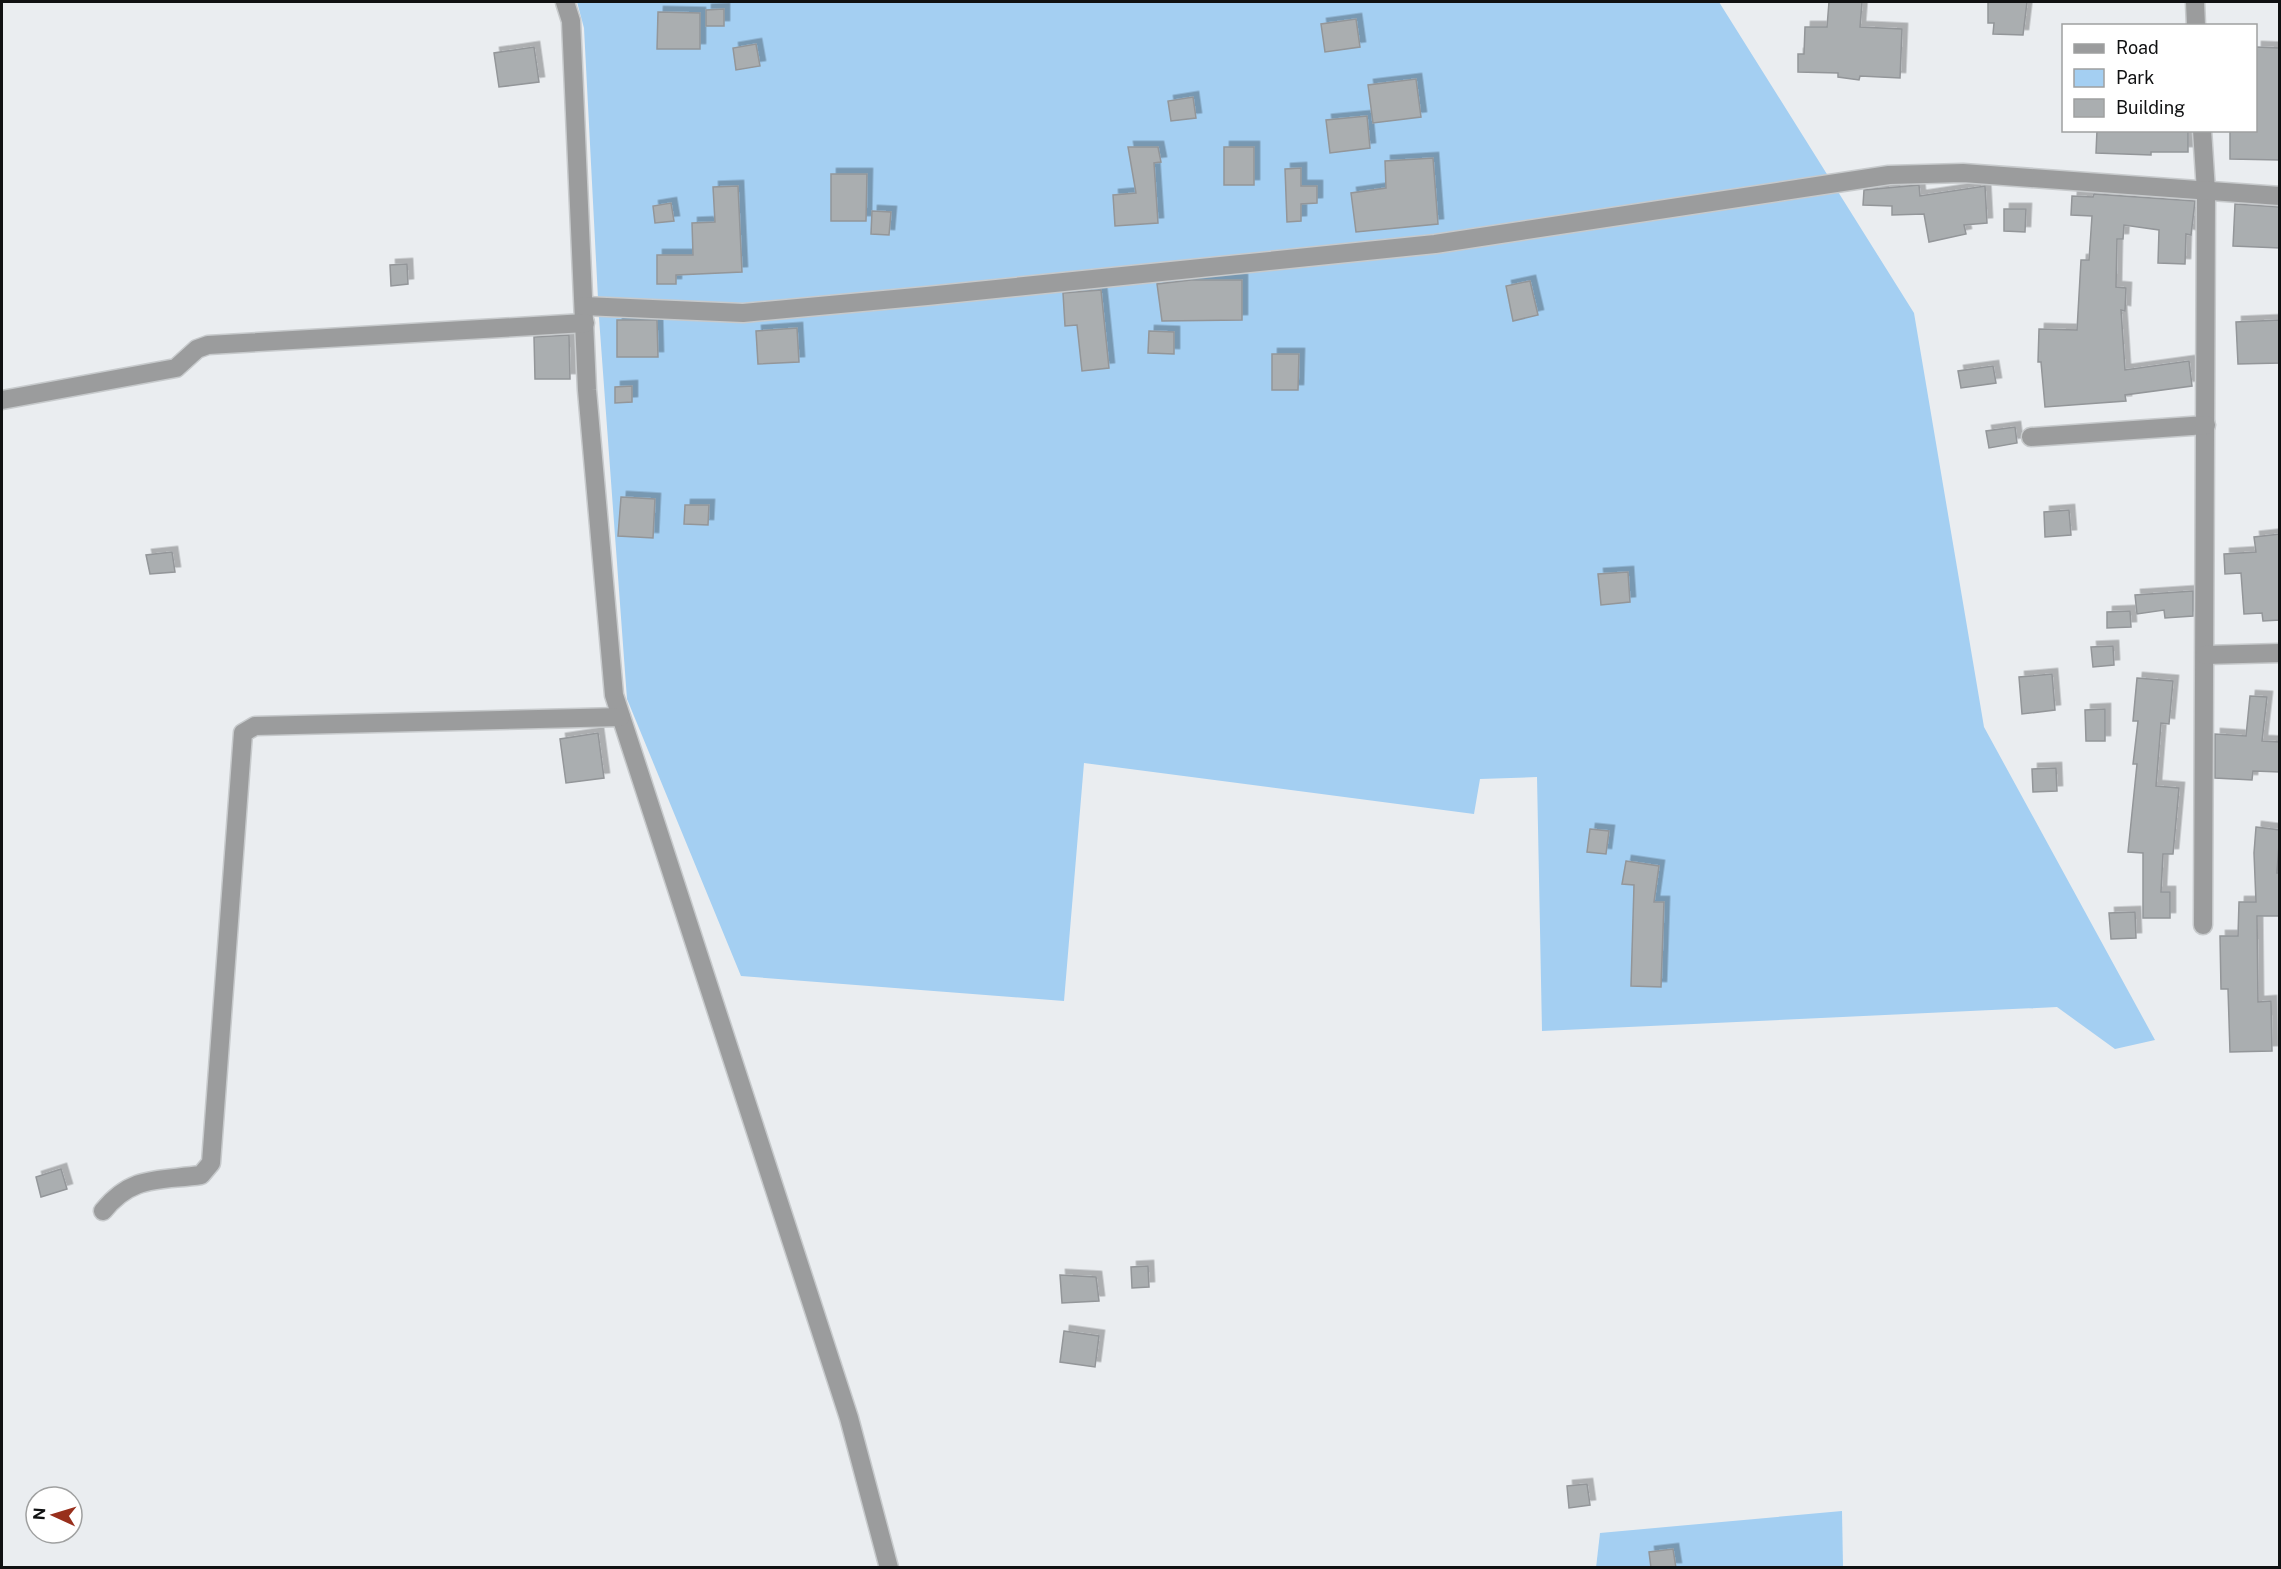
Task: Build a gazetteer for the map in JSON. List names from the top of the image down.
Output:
{
  "legend": ["Road", "Park", "Building"],
  "north": "left"
}
